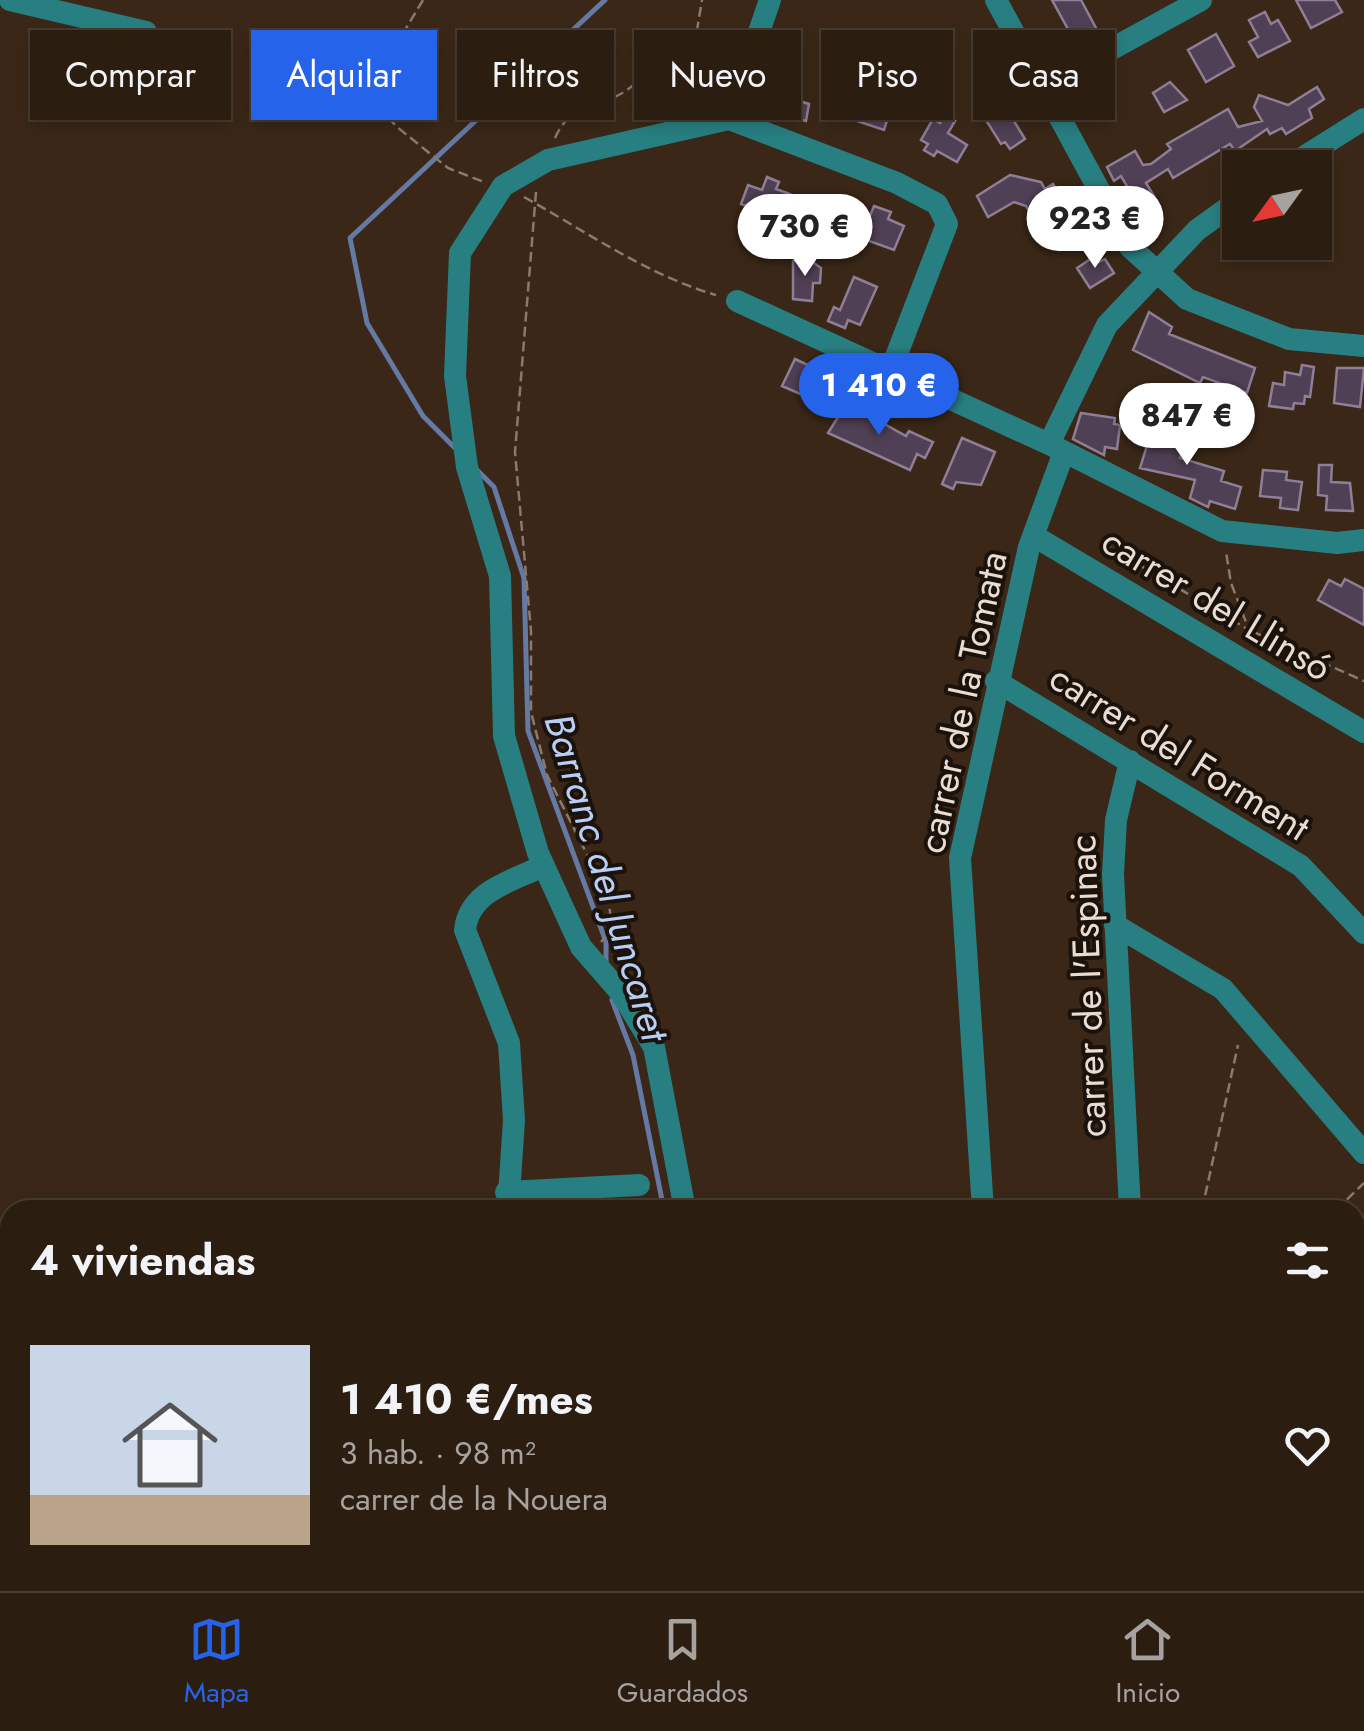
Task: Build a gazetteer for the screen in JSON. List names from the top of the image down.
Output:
{
  "streets": {
    "street": [
      "carrer del Llinsó",
      "carrer de la Tomata",
      "carrer del Forment",
      "carrer de l'Espinac"
    ]
  },
  "crossings": [
    ["carrer del Llinsó", "carrer de la Tomata"],
    ["carrer de la Tomata", "carrer del Forment"],
    ["carrer del Forment", "carrer de l'Espinac"]
  ],
  "water": ["Barranc del Juncaret"],
  "north": "bottom left",
  "page": {
    "chip": [
      "Comprar",
      "Alquilar",
      "Filtros",
      "Nuevo",
      "Piso",
      "Casa"
    ],
    "price": [
      "923 €",
      "730 €",
      "1 410 €",
      "847 €"
    ],
    "heading": "4 viviendas",
    "list": [
      {
        "name": "1 410 €/mes",
        "note": "3 hab. · 98 m² · carrer de la Nouera"
      }
    ],
    "tabs": ["Mapa", "Guardados", "Inicio"]
  }
}
